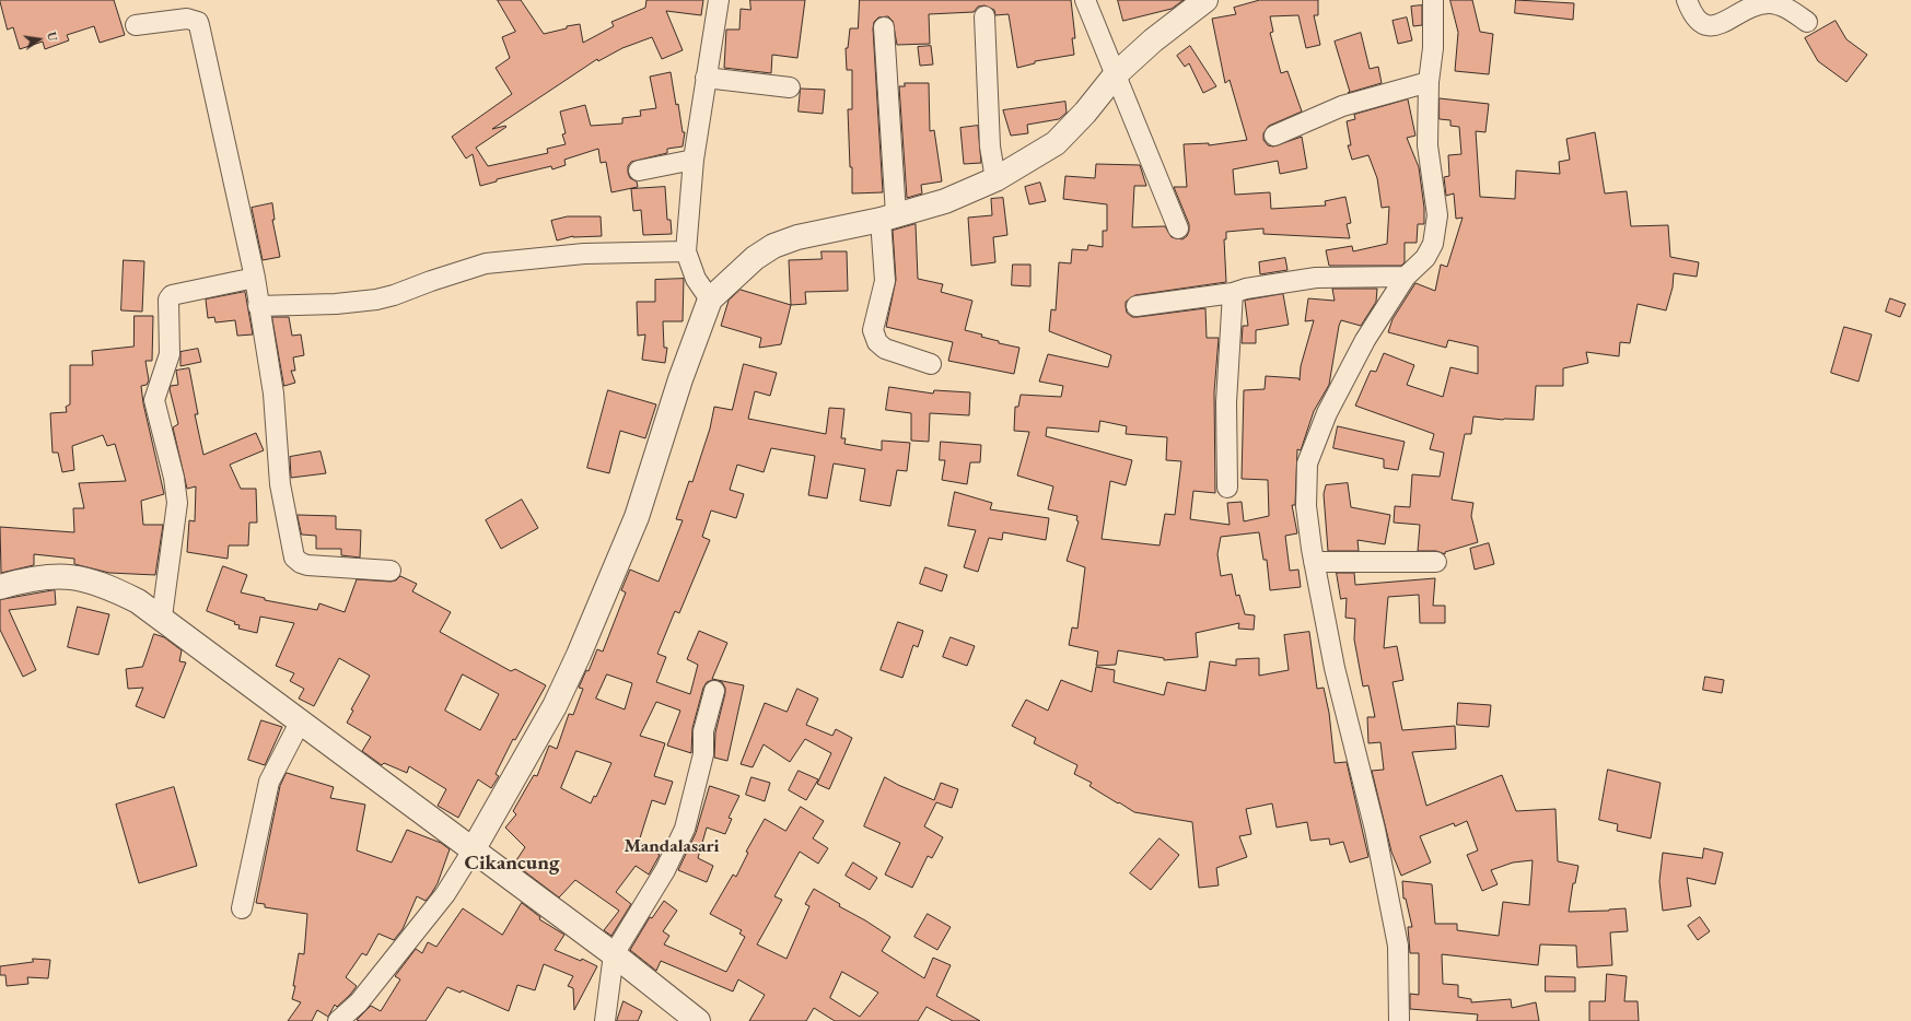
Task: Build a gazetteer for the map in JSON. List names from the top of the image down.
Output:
{
  "districts": ["Mandalasari", "Cikancung"],
  "north": "right"
}
